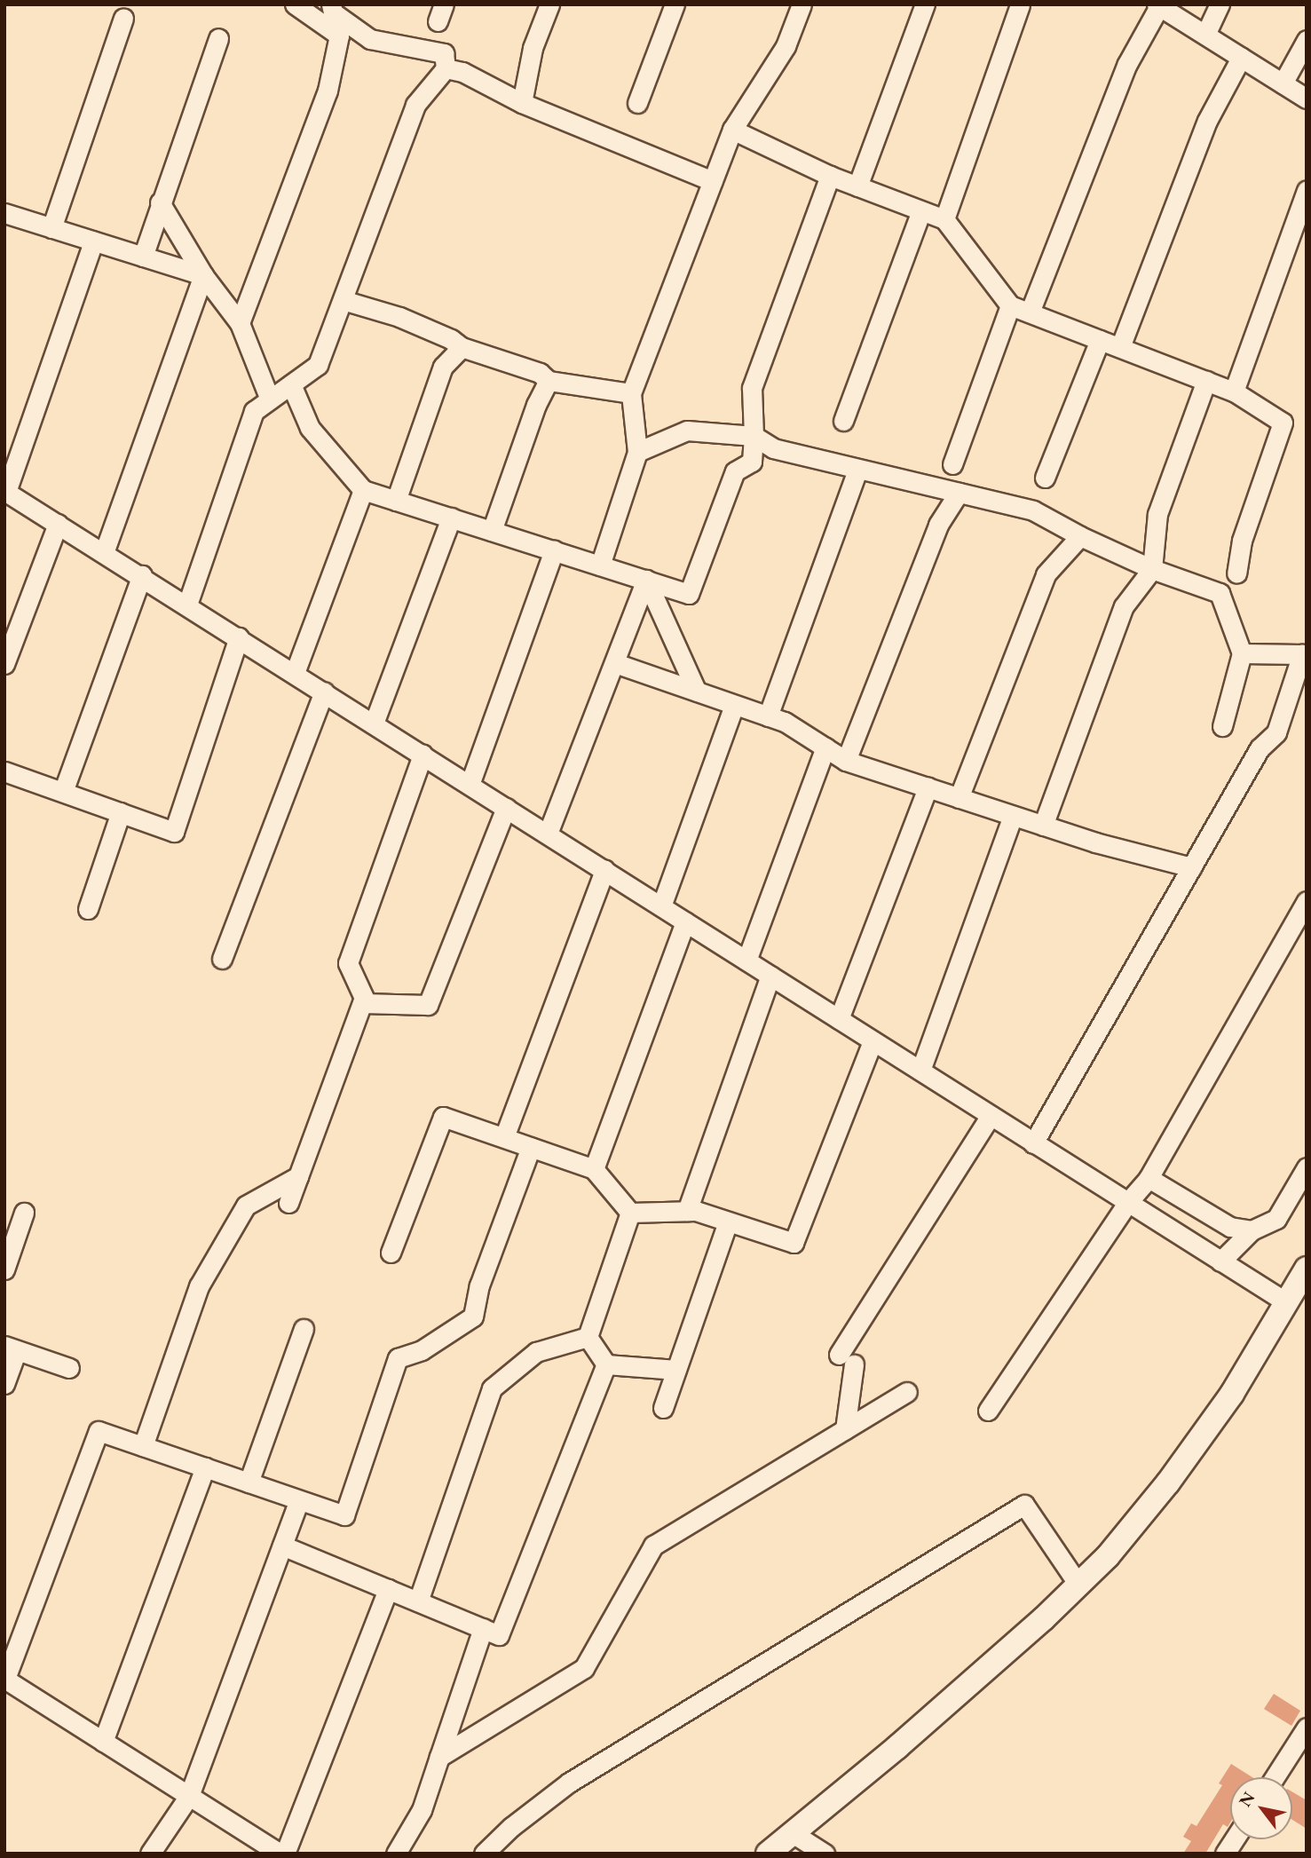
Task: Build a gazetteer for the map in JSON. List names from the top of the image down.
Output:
{
  "north": "top left"
}
